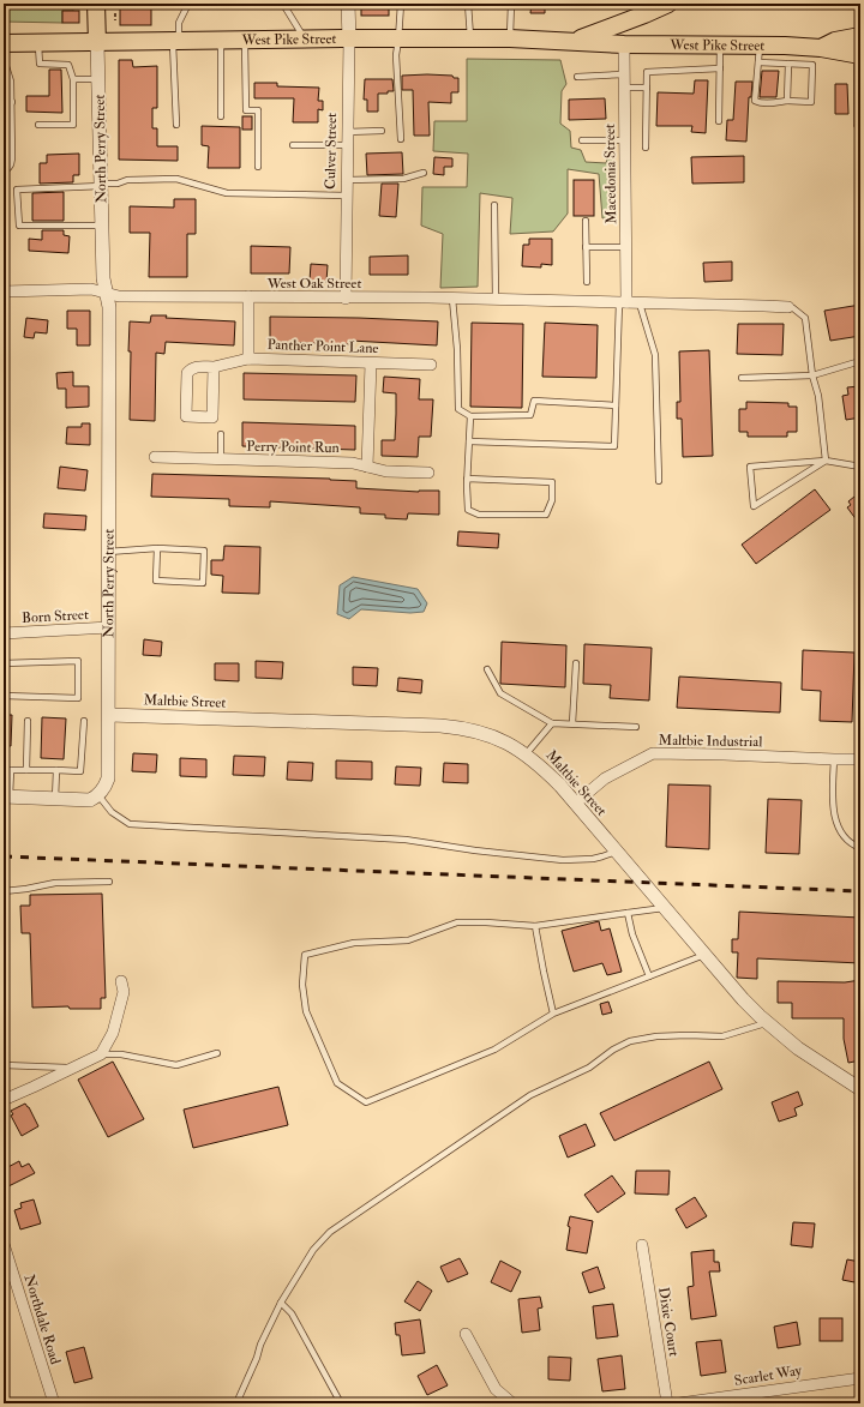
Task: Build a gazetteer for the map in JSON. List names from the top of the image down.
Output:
{
  "streets": {
    "main road": ["West Pike Street", "North Perry Street"],
    "street": [
      "Culver Street",
      "Macedonia Street",
      "West Oak Street",
      "Panther Point Lane",
      "Perry Point Run",
      "Born Street",
      "Maltbie Street",
      "Maltbie Industrial",
      "Northdale Road",
      "Dixie Court",
      "Scarlet Way"
    ]
  },
  "crossings": [
    ["West Pike Street", "North Perry Street"],
    ["West Pike Street", "Culver Street"],
    ["West Pike Street", "Macedonia Street"],
    ["North Perry Street", "West Oak Street"],
    ["North Perry Street", "Born Street"],
    ["North Perry Street", "Maltbie Street"],
    ["Culver Street", "West Oak Street"],
    ["Macedonia Street", "West Oak Street"],
    ["Maltbie Street", "Maltbie Industrial"]
  ]
}
